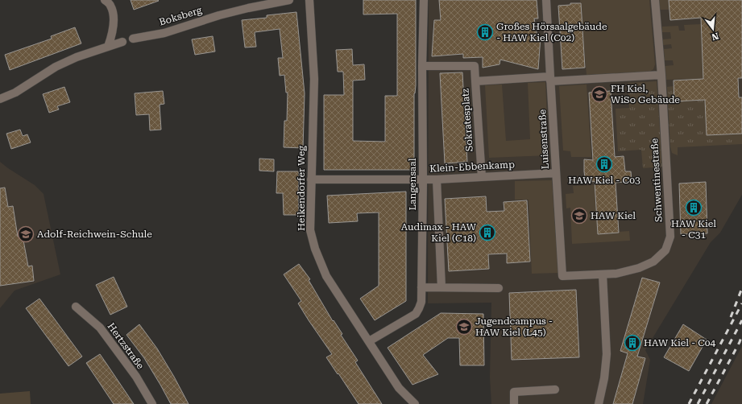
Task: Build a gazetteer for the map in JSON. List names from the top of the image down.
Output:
{
  "streets": {
    "street": [
      "Boksberg",
      "Sokratesplatz",
      "Luisenstraße",
      "Klein-Ebbenkamp",
      "Schwentinestraße",
      "Langensaal",
      "Heikendorfer Weg",
      "Hertzstraße"
    ]
  },
  "crossings": [
    ["Sokratesplatz", "Luisenstraße"],
    ["Sokratesplatz", "Klein-Ebbenkamp"],
    ["Sokratesplatz", "Schwentinestraße"],
    ["Sokratesplatz", "Langensaal"],
    ["Luisenstraße", "Klein-Ebbenkamp"],
    ["Luisenstraße", "Schwentinestraße"],
    ["Klein-Ebbenkamp", "Langensaal"],
    ["Klein-Ebbenkamp", "Heikendorfer Weg"],
    ["Langensaal", "Heikendorfer Weg"]
  ],
  "places": {
    "building": [
      "Großes Hörsaalgebäude - HAW Kiel (C02)",
      "HAW Kiel - C03",
      "HAW Kiel - C31",
      "Audimax - HAW Kiel (C18)",
      "HAW Kiel - C04"
    ],
    "school or university": [
      "FH Kiel, WiSo Gebäude",
      "HAW Kiel",
      "Adolf-Reichwein-Schule",
      "Jugendcampus - HAW Kiel (L45)"
    ]
  },
  "north": "bottom"
}
